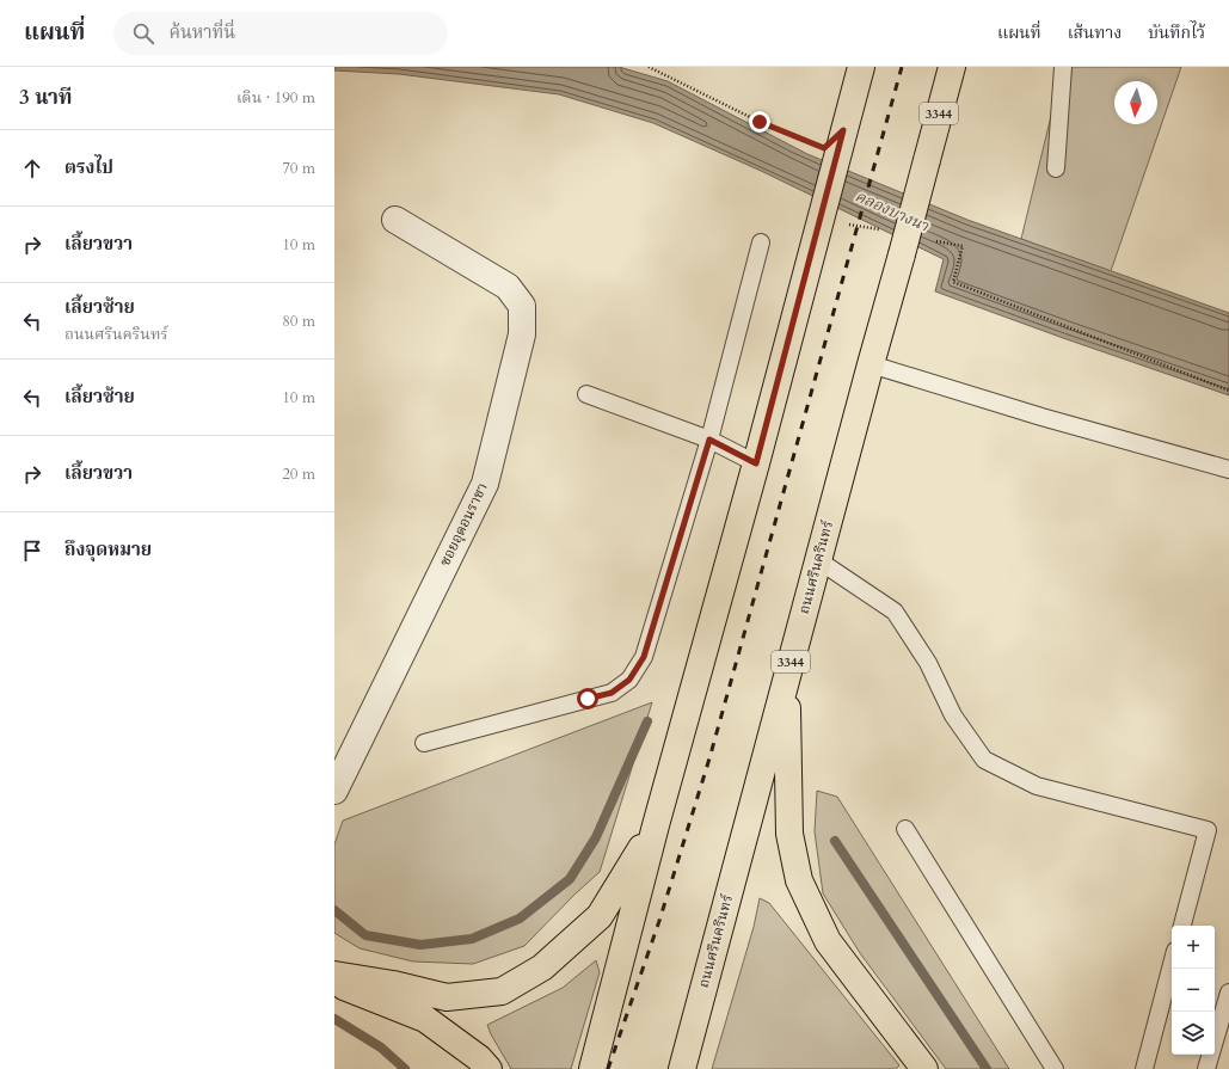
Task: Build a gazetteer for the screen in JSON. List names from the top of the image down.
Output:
{
  "streets": {
    "main road": ["3344", "ถนนศรีนครินทร์"],
    "street": ["ซอยอุดอนราชา"]
  },
  "water": ["คลองบางนา"],
  "north": "bottom",
  "page": {
    "header": "แผนที่",
    "search": "ค้นหาที่นี่",
    "nav": ["แผนที่", "เส้นทาง", "บันทึกไว้"],
    "heading": ["3 นาที", "เดิน · 190 m"],
    "list": [
      ["ตรงไป", "70 m"],
      ["เลี้ยวขวา", "10 m"],
      ["เลี้ยวซ้าย", "ถนนศรีนครินทร์", "80 m"],
      ["เลี้ยวซ้าย", "10 m"],
      ["เลี้ยวขวา", "20 m"],
      "ถึงจุดหมาย"
    ],
    "map_buttons": ["+", "−"]
  }
}
